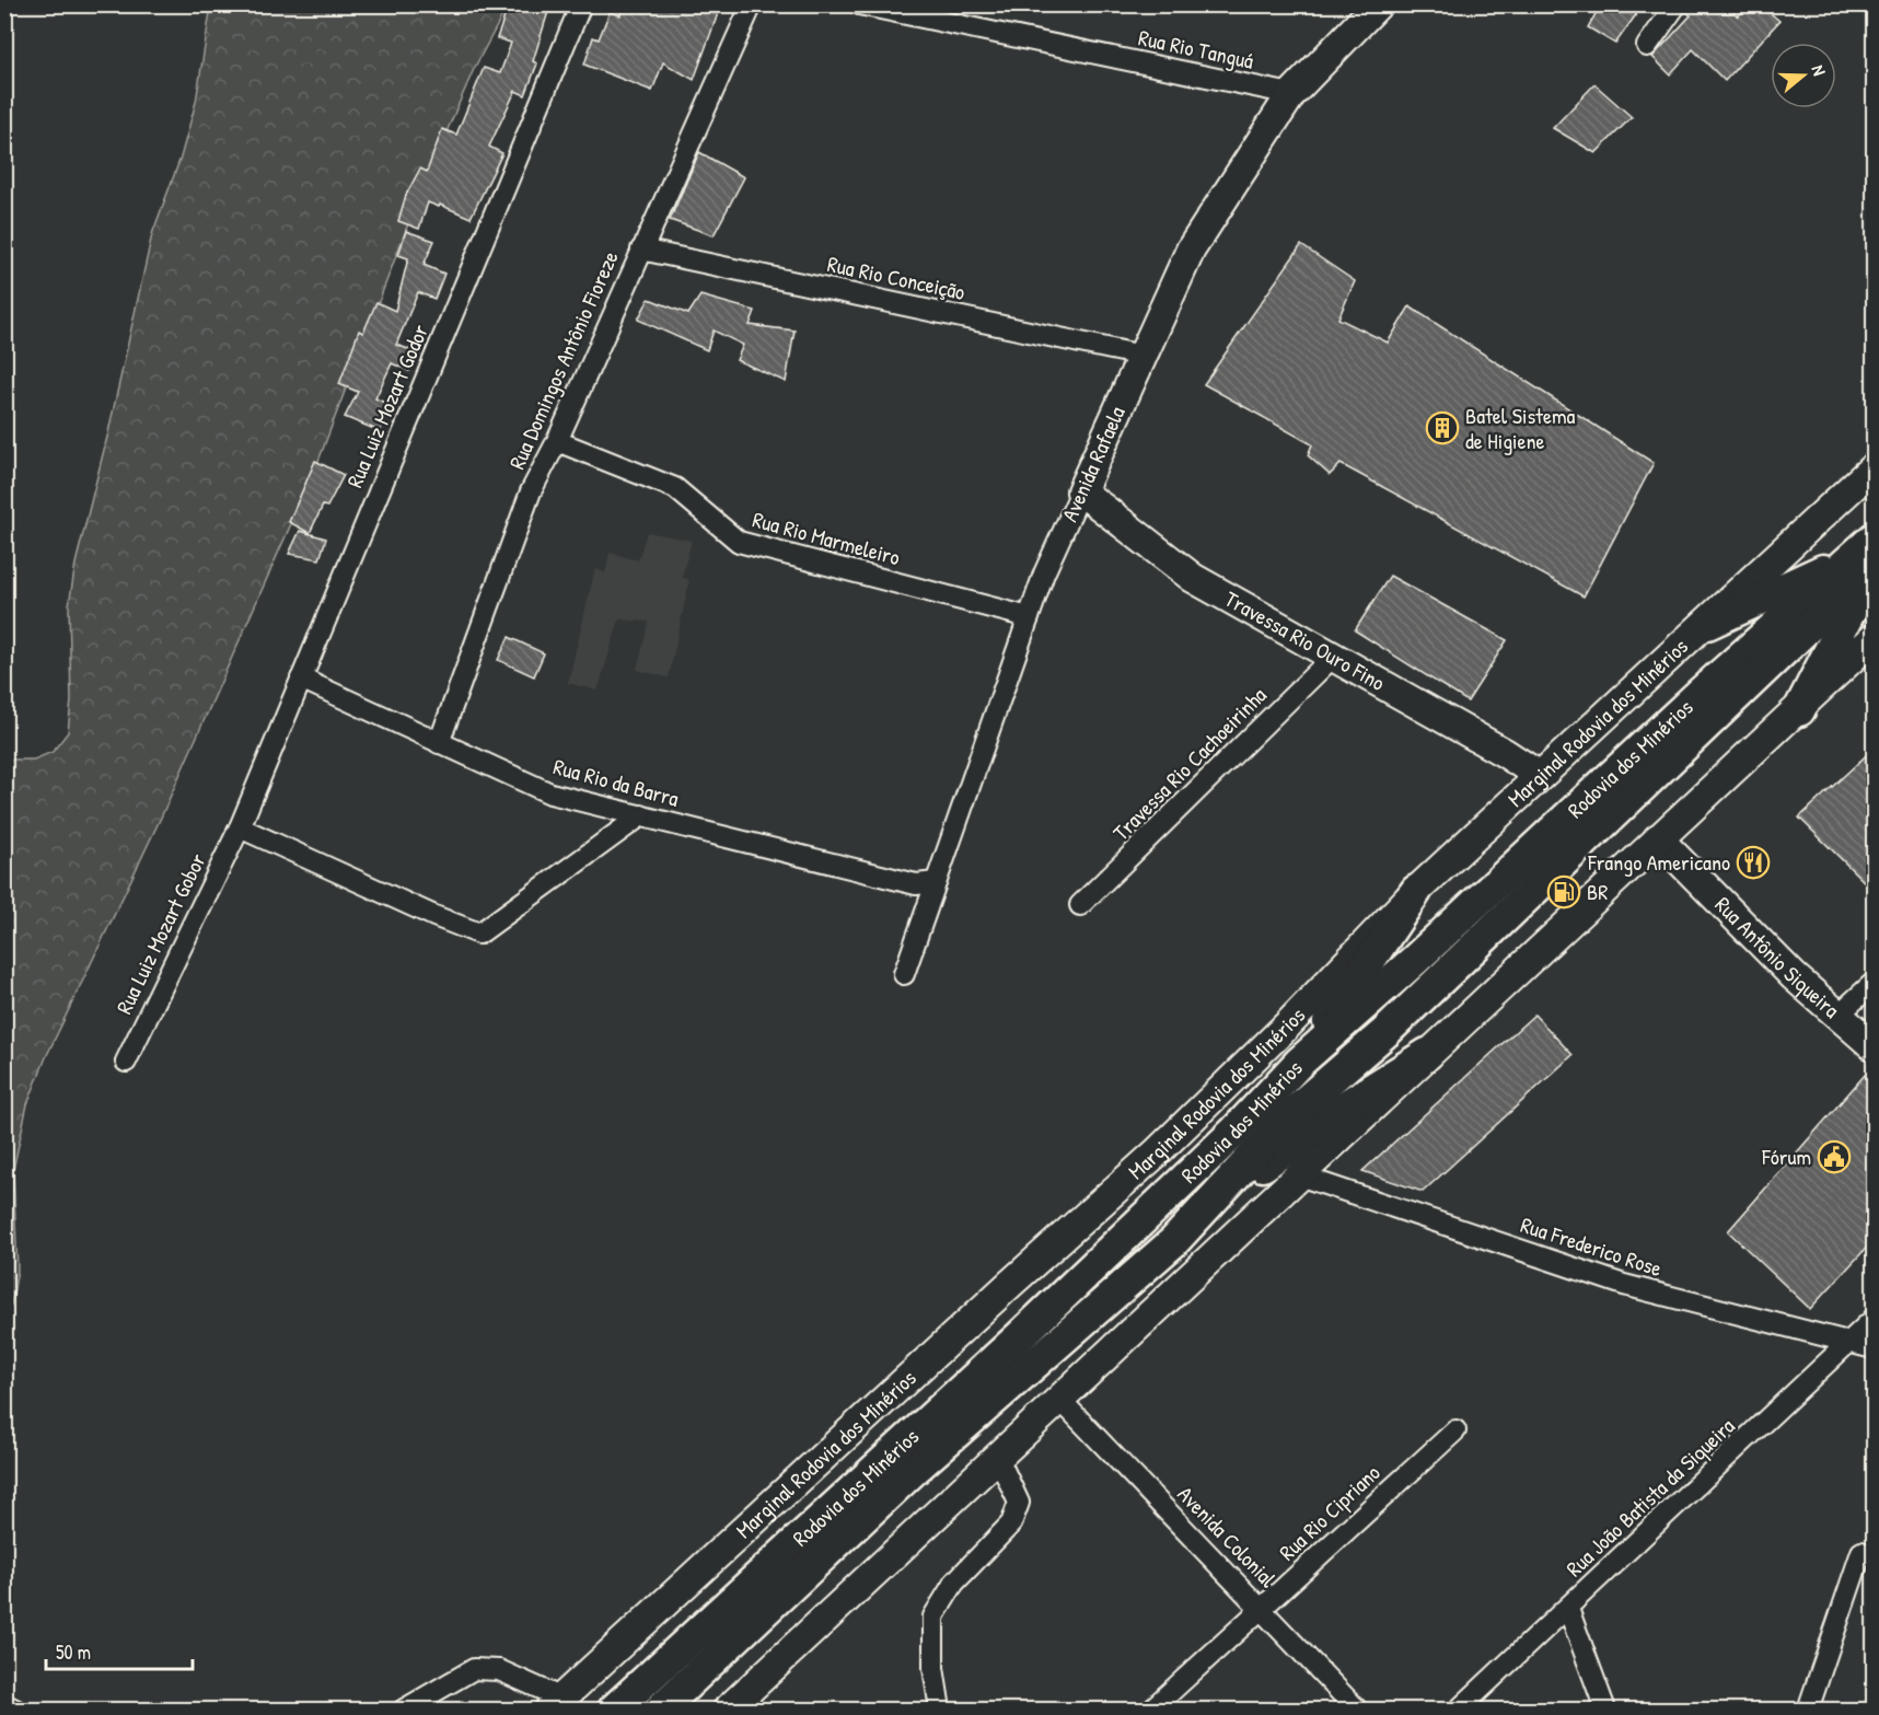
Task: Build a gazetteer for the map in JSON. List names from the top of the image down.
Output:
{
  "streets": {
    "main road": [
      "Avenida Rafaela",
      "Travessa Rio Ouro Fino",
      "Marginal Rodovia dos Minérios",
      "Rodovia dos Minérios",
      "Rua Antônio Siqueira"
    ],
    "street": [
      "Rua Rio Tanguá",
      "Rua Rio Conceição",
      "Rua Domingos Antônio Fioreze",
      "Rua Luiz Mozart Godor",
      "Rua Rio Marmeleiro",
      "Travessa Rio Cachoeirinha",
      "Rua Rio da Barra",
      "Rua Luiz Mozart Gobor",
      "Rua Frederico Rose",
      "Rua João Batista da Siqueira",
      "Rua Rio Cipriano",
      "Avenida Colonial"
    ]
  },
  "crossings": [
    ["Rua Rio Tanguá", "Avenida Rafaela"],
    ["Rua Rio Conceição", "Rua Domingos Antônio Fioreze"],
    ["Rua Rio Conceição", "Avenida Rafaela"],
    ["Rua Domingos Antônio Fioreze", "Rua Rio Marmeleiro"],
    ["Rua Domingos Antônio Fioreze", "Rua Rio da Barra"],
    ["Rua Luiz Mozart Godor", "Rua Rio da Barra"],
    ["Rua Luiz Mozart Godor", "Rua Luiz Mozart Gobor"],
    ["Avenida Rafaela", "Rua Rio Marmeleiro"],
    ["Avenida Rafaela", "Travessa Rio Ouro Fino"],
    ["Avenida Rafaela", "Rua Rio da Barra"],
    ["Travessa Rio Ouro Fino", "Marginal Rodovia dos Minérios"],
    ["Travessa Rio Ouro Fino", "Travessa Rio Cachoeirinha"],
    ["Rua Frederico Rose", "Rua João Batista da Siqueira"],
    ["Rua Rio Cipriano", "Avenida Colonial"]
  ],
  "places": {
    "building": ["Batel Sistema de Higiene"],
    "restaurant": ["Frango Americano"],
    "fuel station": ["BR"],
    "public building": ["Fórum"]
  },
  "scale_bar": "50 m",
  "north": "right"
}
